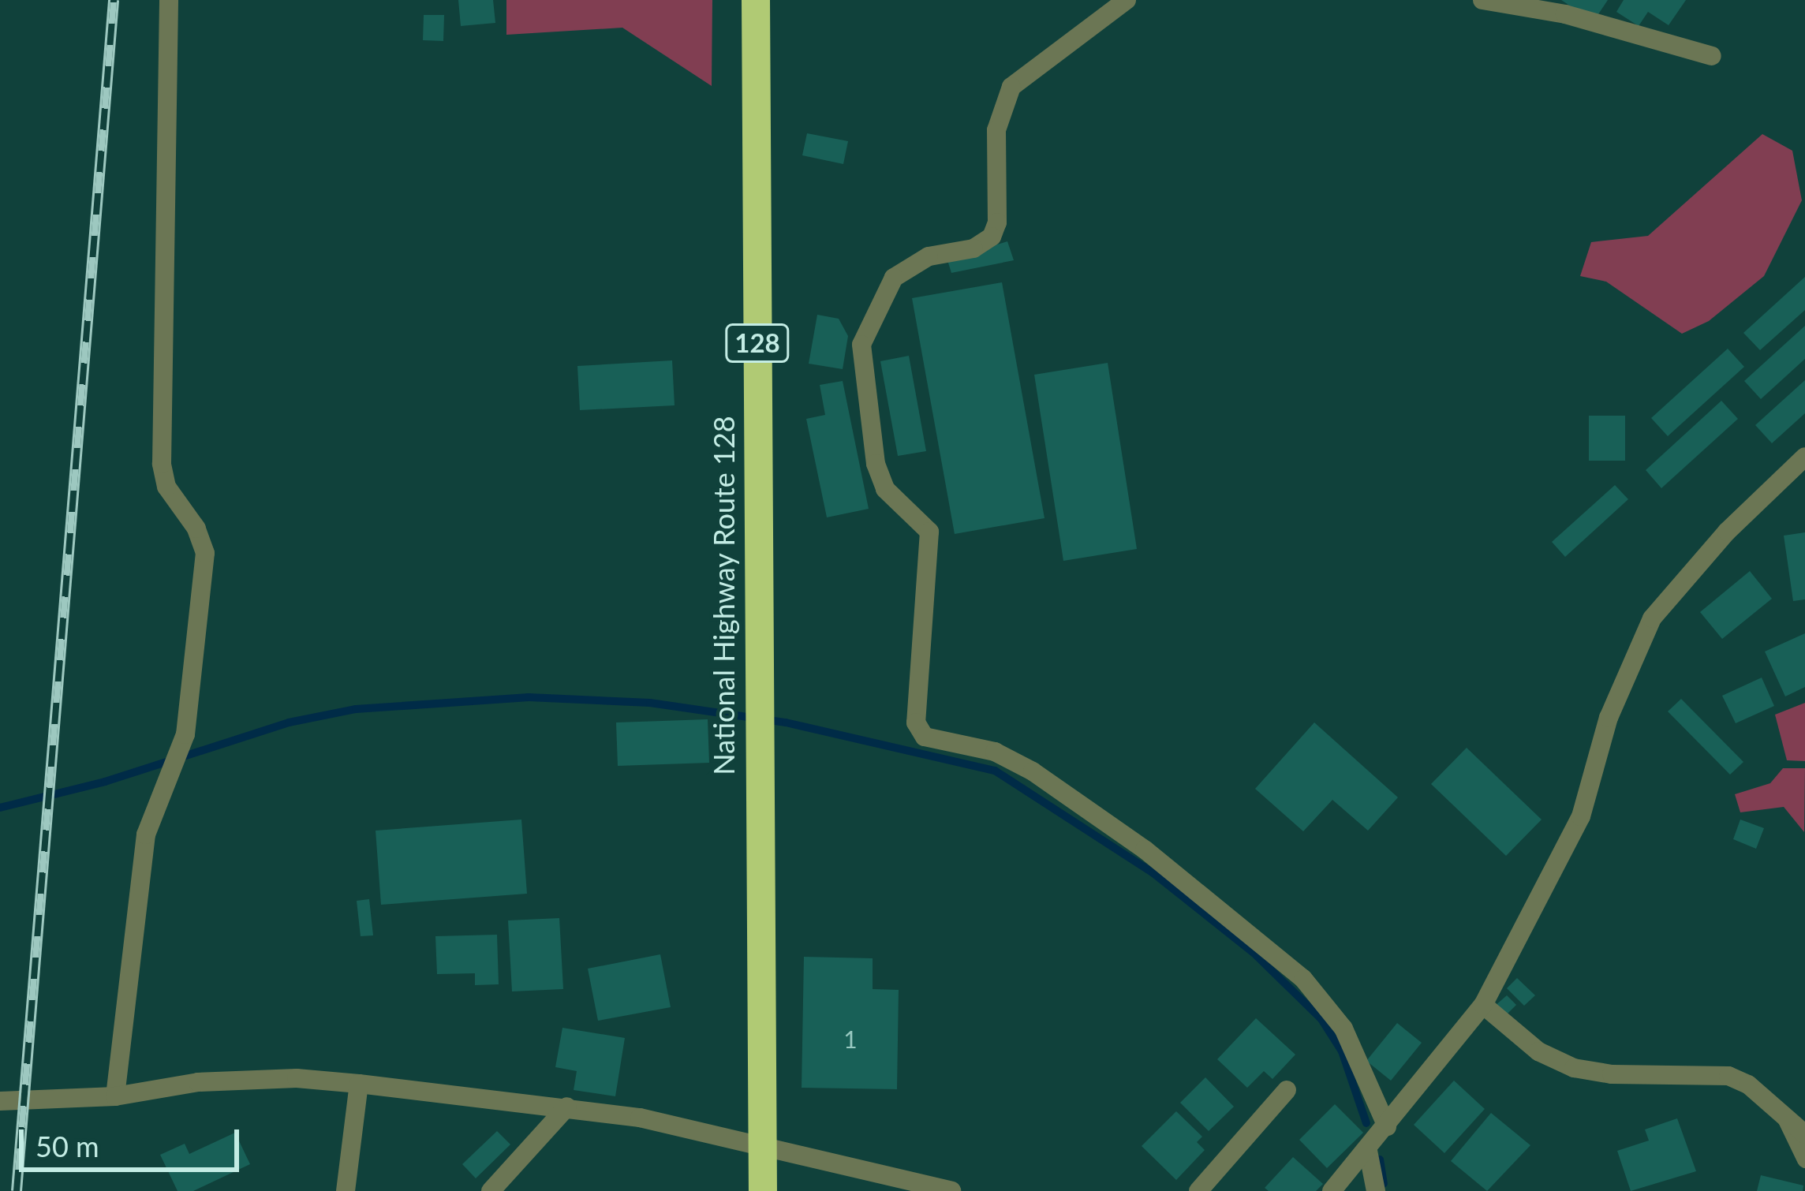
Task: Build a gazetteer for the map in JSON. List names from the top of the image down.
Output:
{
  "streets": {
    "highway": ["128", "National Highway Route 128"]
  },
  "house_numbers": ["1"],
  "scale_bar": "50 m"
}
